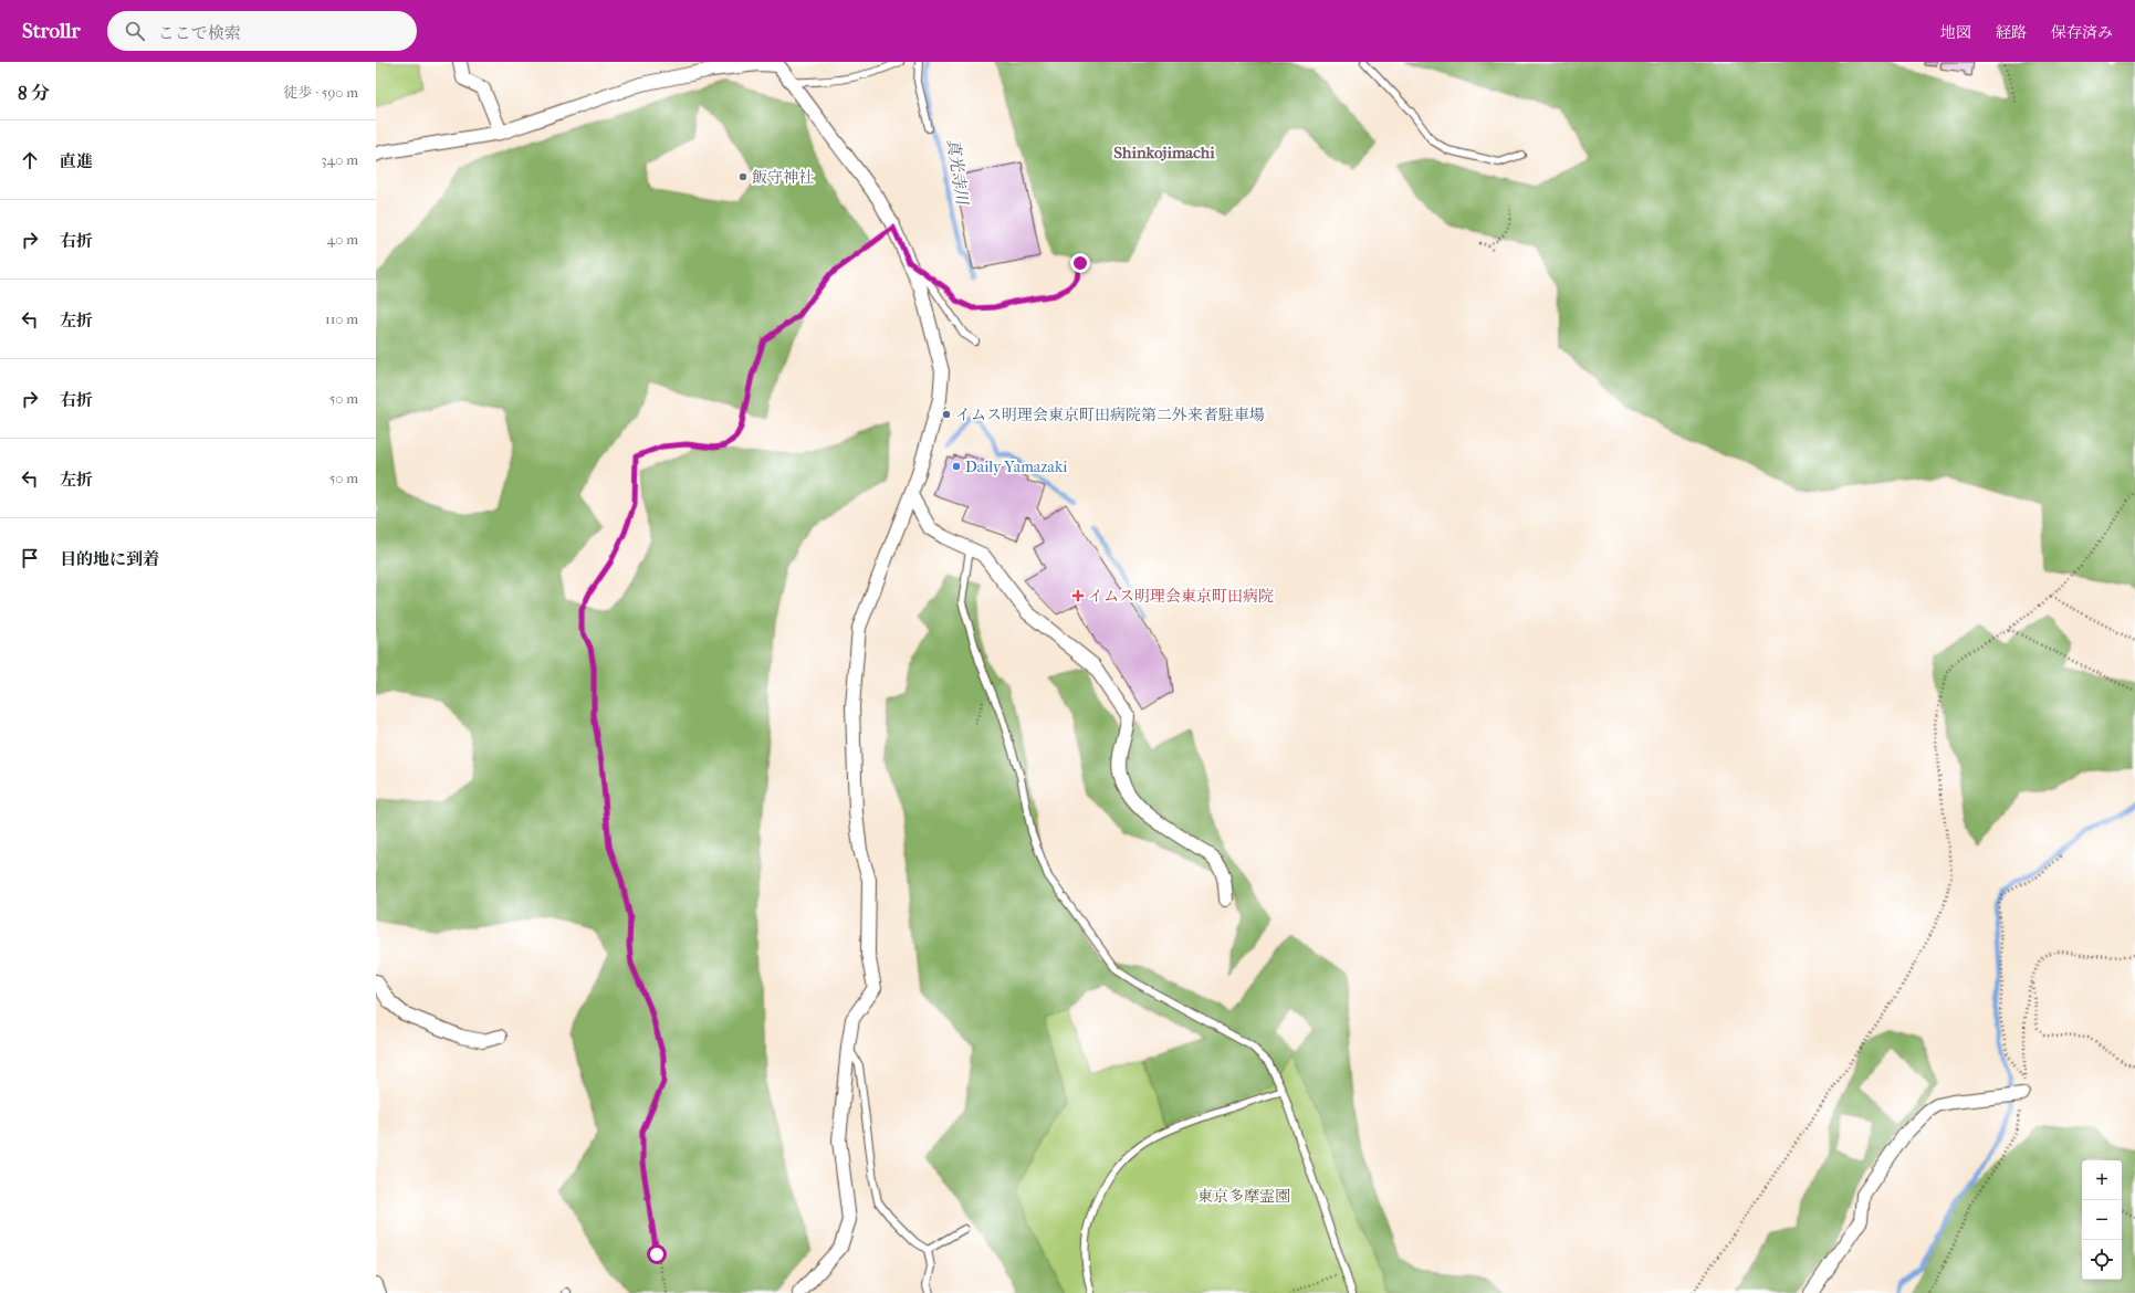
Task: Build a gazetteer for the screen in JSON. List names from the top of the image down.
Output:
{
  "districts": ["Shinkojimachi"],
  "water": ["真光寺川"],
  "parks": ["東京多摩霊園"],
  "places": {
    "other": ["飯守神社", "イムス明理会東京町田病院第二外来者駐車場", "Daily Yamazaki"],
    "health": ["イムス明理会東京町田病院"]
  },
  "page": {
    "header": "Strollr",
    "search": "ここで検索",
    "nav": ["地図", "経路", "保存済み"],
    "heading": ["8 分", "徒歩 · 590 m"],
    "list": [
      ["直進", "340 m"],
      ["右折", "40 m"],
      ["左折", "110 m"],
      ["右折", "50 m"],
      ["左折", "50 m"],
      "目的地に到着"
    ],
    "map_buttons": ["+", "−"]
  }
}
